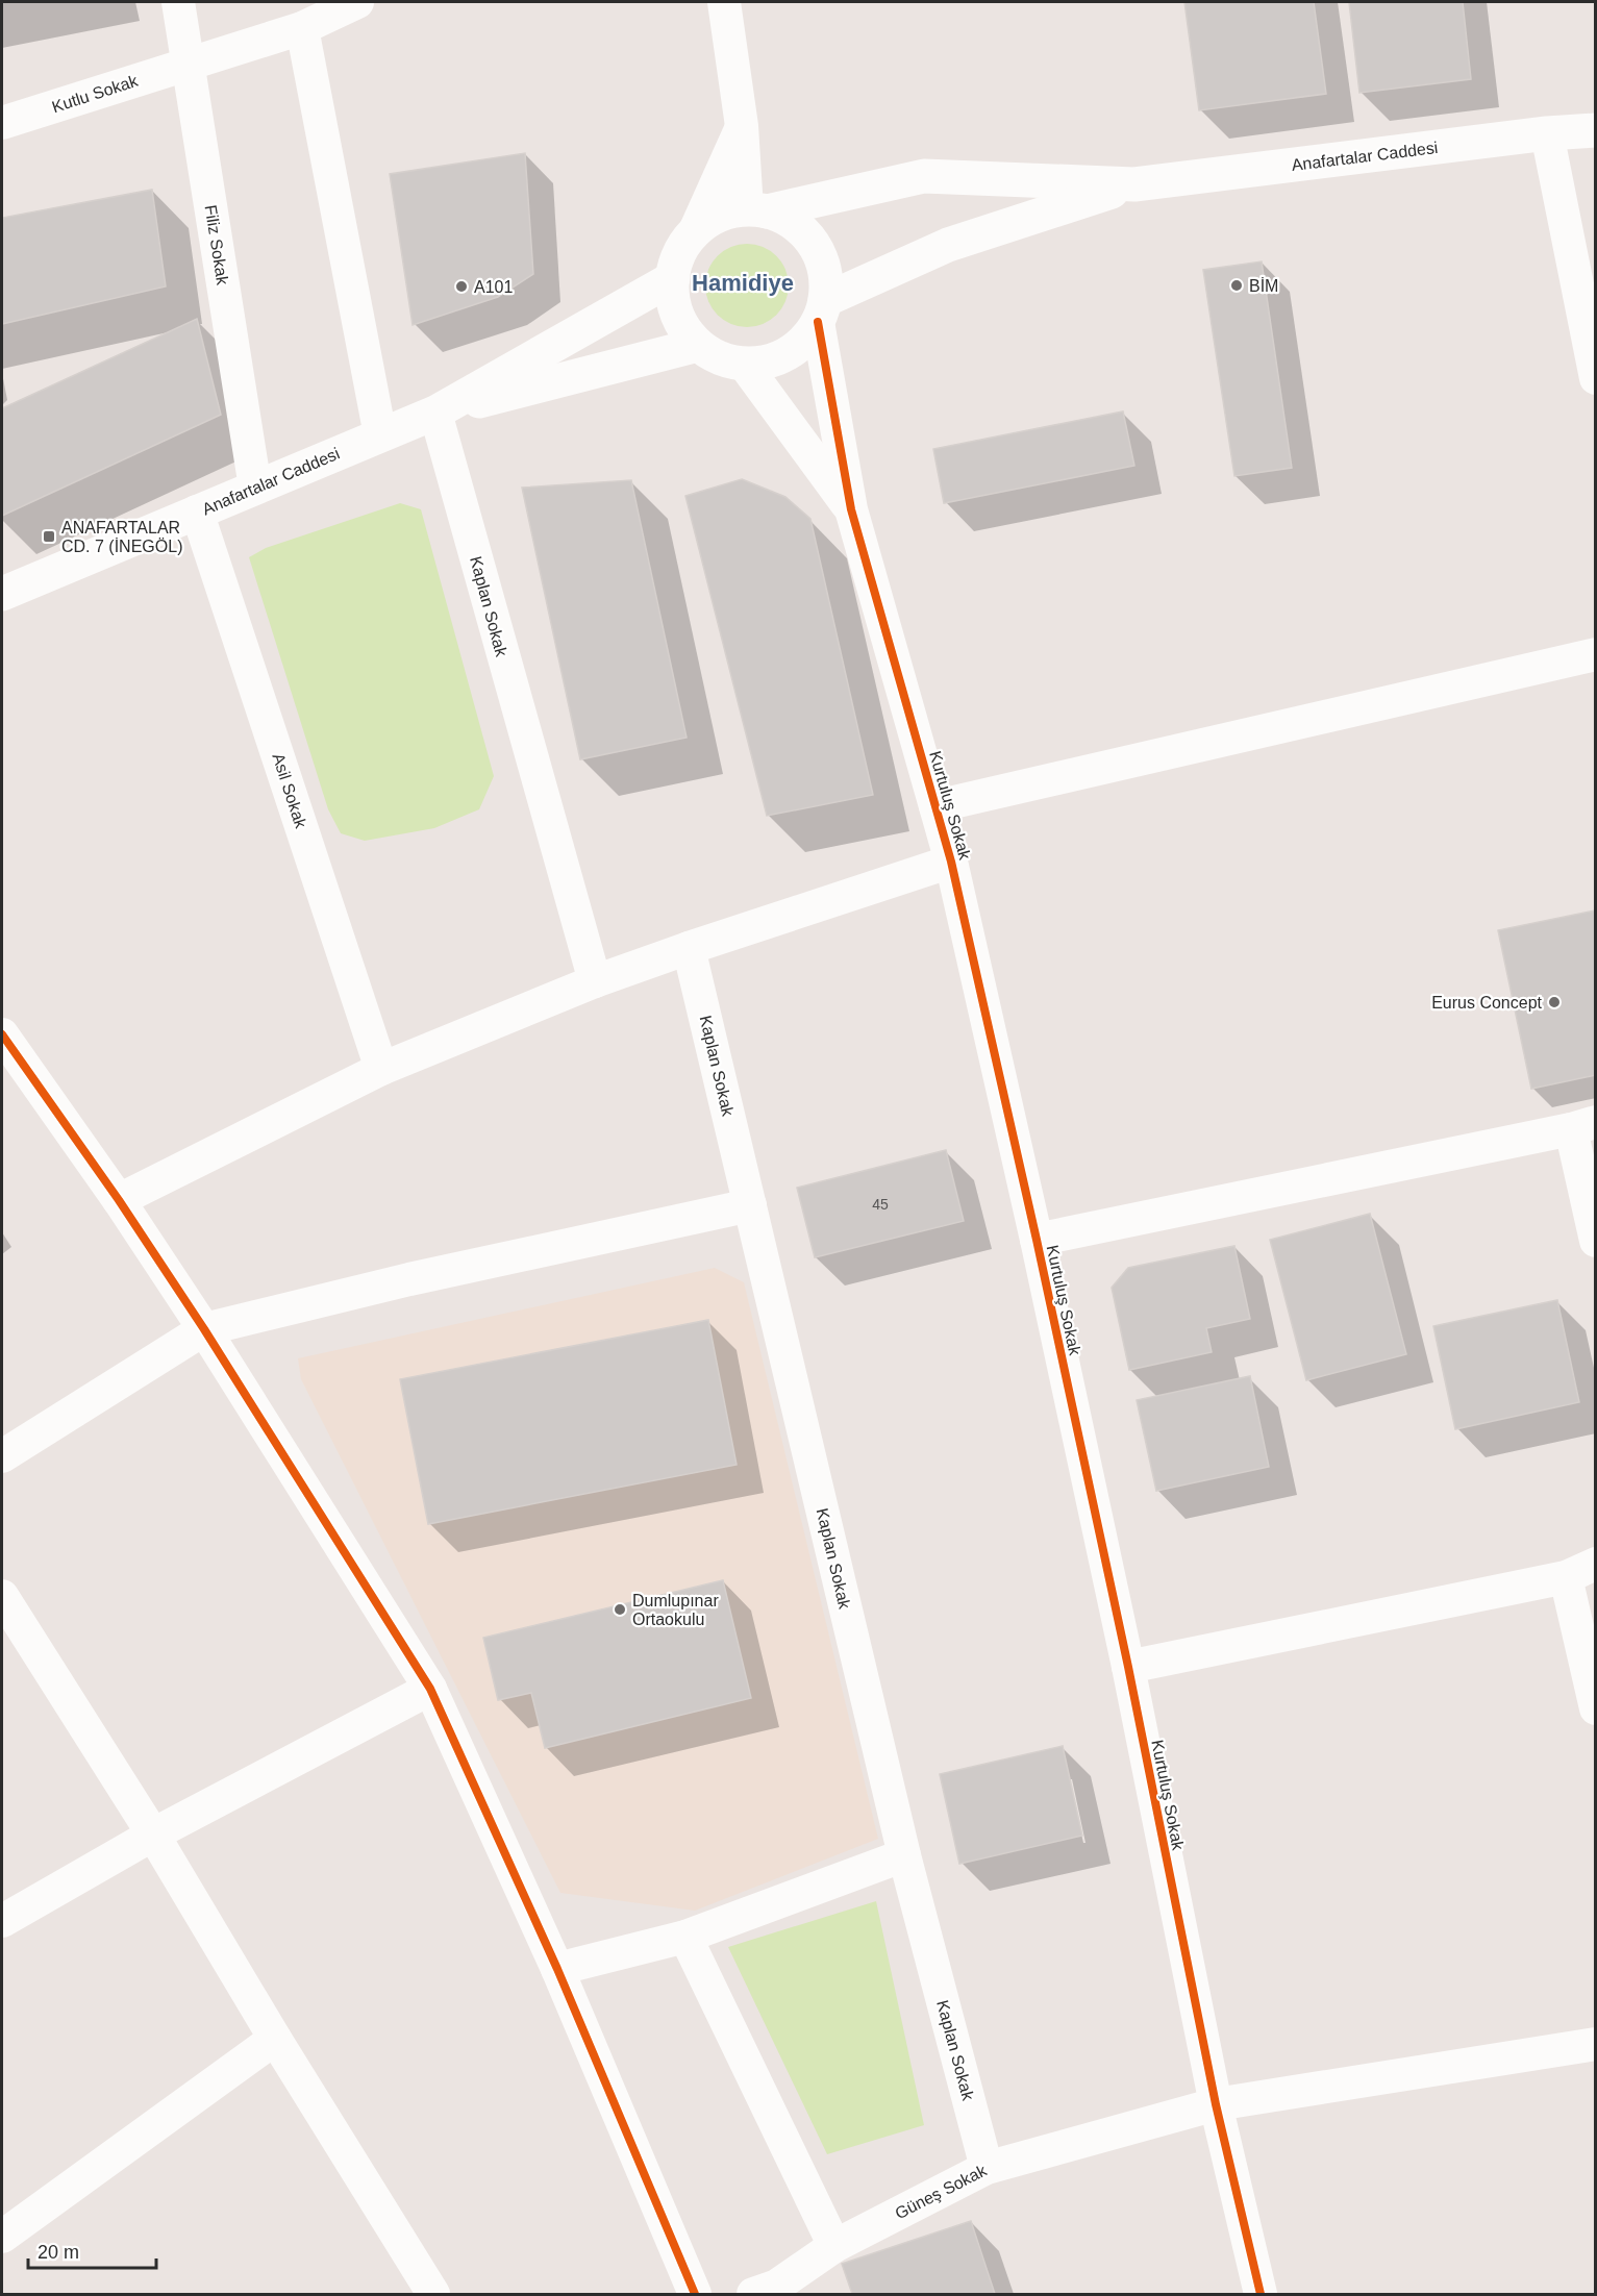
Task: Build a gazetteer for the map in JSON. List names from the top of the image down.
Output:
{
  "streets": {
    "main road": ["Anafartalar Caddesi"],
    "street": [
      "Kutlu Sokak",
      "Filiz Sokak",
      "Kaplan Sokak",
      "Asil Sokak",
      "Kurtuluş Sokak",
      "Güneş Sokak"
    ]
  },
  "crossings": [
    ["Kutlu Sokak", "Filiz Sokak"],
    ["Anafartalar Caddesi", "Filiz Sokak"],
    ["Anafartalar Caddesi", "Kaplan Sokak"],
    ["Anafartalar Caddesi", "Asil Sokak"],
    ["Kaplan Sokak", "Güneş Sokak"],
    ["Kurtuluş Sokak", "Güneş Sokak"]
  ],
  "districts": ["Hamidiye"],
  "places": {
    "other": [
      "BİM",
      "A101",
      "Eurus Concept",
      "Dumlupınar Ortaokulu"
    ],
    "transit": ["ANAFARTALAR CD. 7 (İNEGÖL)"]
  },
  "house_numbers": ["45"],
  "scale_bar": "20 m"
}
